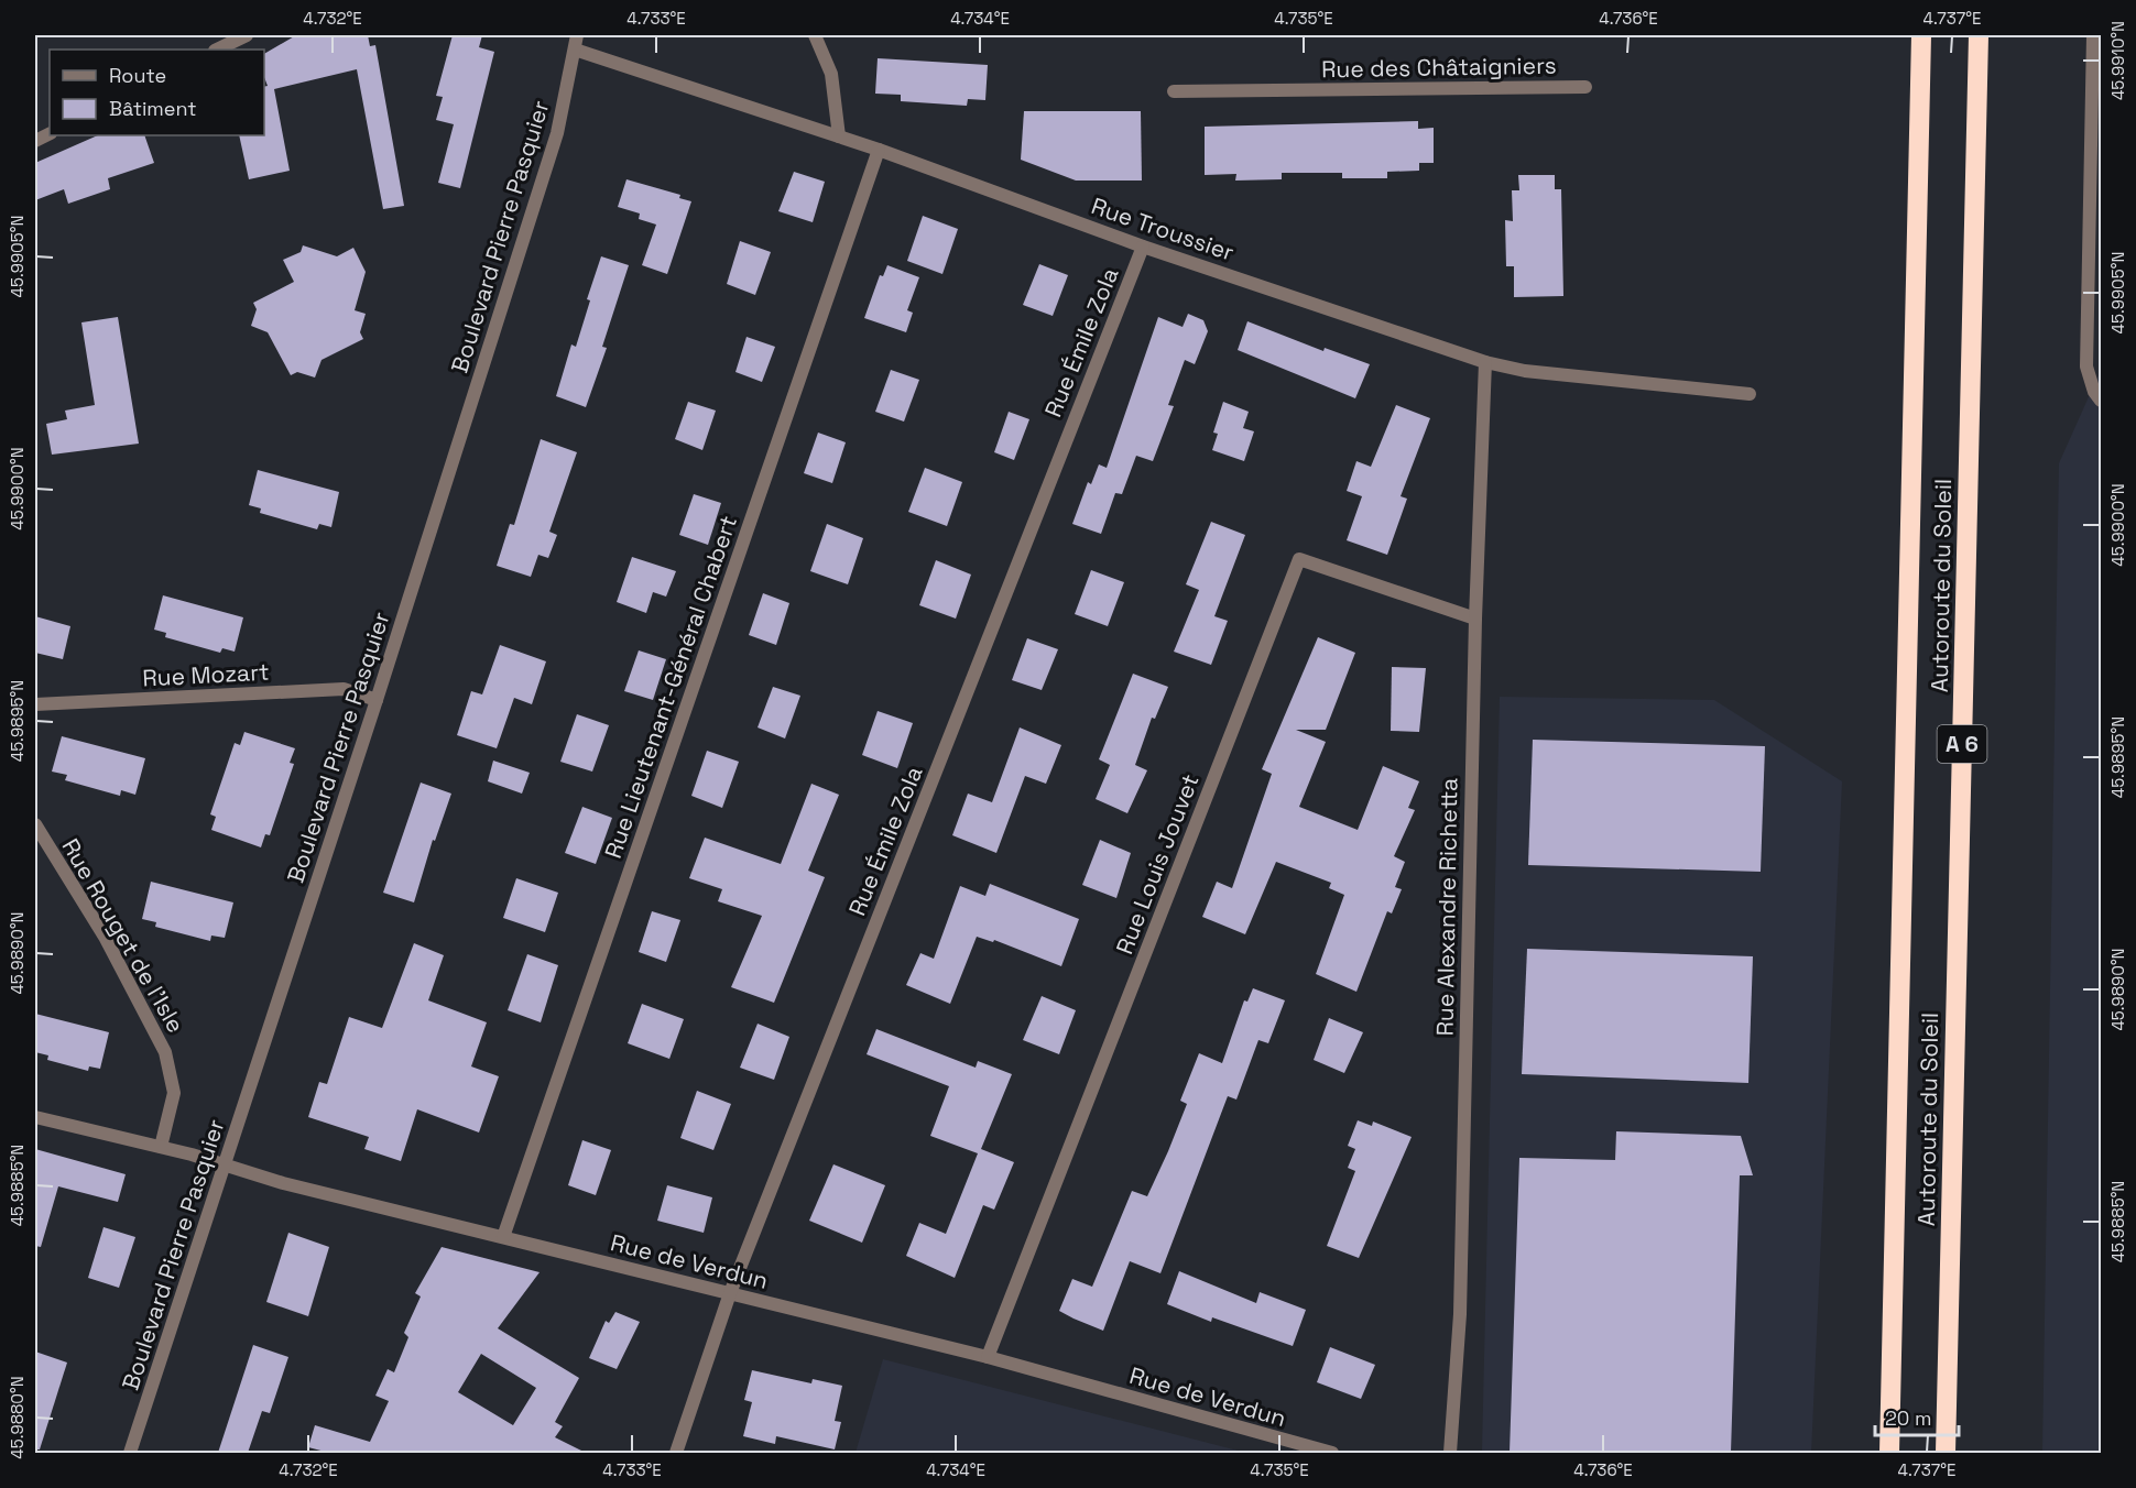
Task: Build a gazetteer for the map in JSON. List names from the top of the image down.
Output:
{
  "streets": {
    "highway": ["Autoroute du Soleil", "A 6"],
    "street": [
      "Rue des Châtaigniers",
      "Rue Troussier",
      "Boulevard Pierre Pasquier",
      "Rue Émile Zola",
      "Rue Mozart",
      "Rue Lieutenant-Général Chabert",
      "Rue Louis Jouvet",
      "Rue Alexandre Richetta",
      "Rue Rouget de l'Isle",
      "Rue de Verdun"
    ]
  },
  "crossings": [
    ["Rue Troussier", "Boulevard Pierre Pasquier"],
    ["Rue Troussier", "Rue Émile Zola"],
    ["Rue Troussier", "Rue Lieutenant-Général Chabert"],
    ["Rue Troussier", "Rue Alexandre Richetta"],
    ["Boulevard Pierre Pasquier", "Rue Mozart"],
    ["Boulevard Pierre Pasquier", "Rue de Verdun"],
    ["Rue Émile Zola", "Rue de Verdun"],
    ["Rue Lieutenant-Général Chabert", "Rue de Verdun"],
    ["Rue Louis Jouvet", "Rue Alexandre Richetta"],
    ["Rue Louis Jouvet", "Rue de Verdun"],
    ["Rue Rouget de l'Isle", "Rue de Verdun"]
  ],
  "legend": ["Route", "Bâtiment"],
  "scale_bar": "20 m",
  "coordinates": [
    "4.732°E",
    "4.733°E",
    "4.734°E",
    "4.735°E",
    "4.736°E",
    "4.737°E",
    "45.9910°N",
    "45.9905°N",
    "45.9900°N",
    "45.9895°N",
    "45.9890°N",
    "45.9885°N",
    "45.9880°N"
  ]
}
